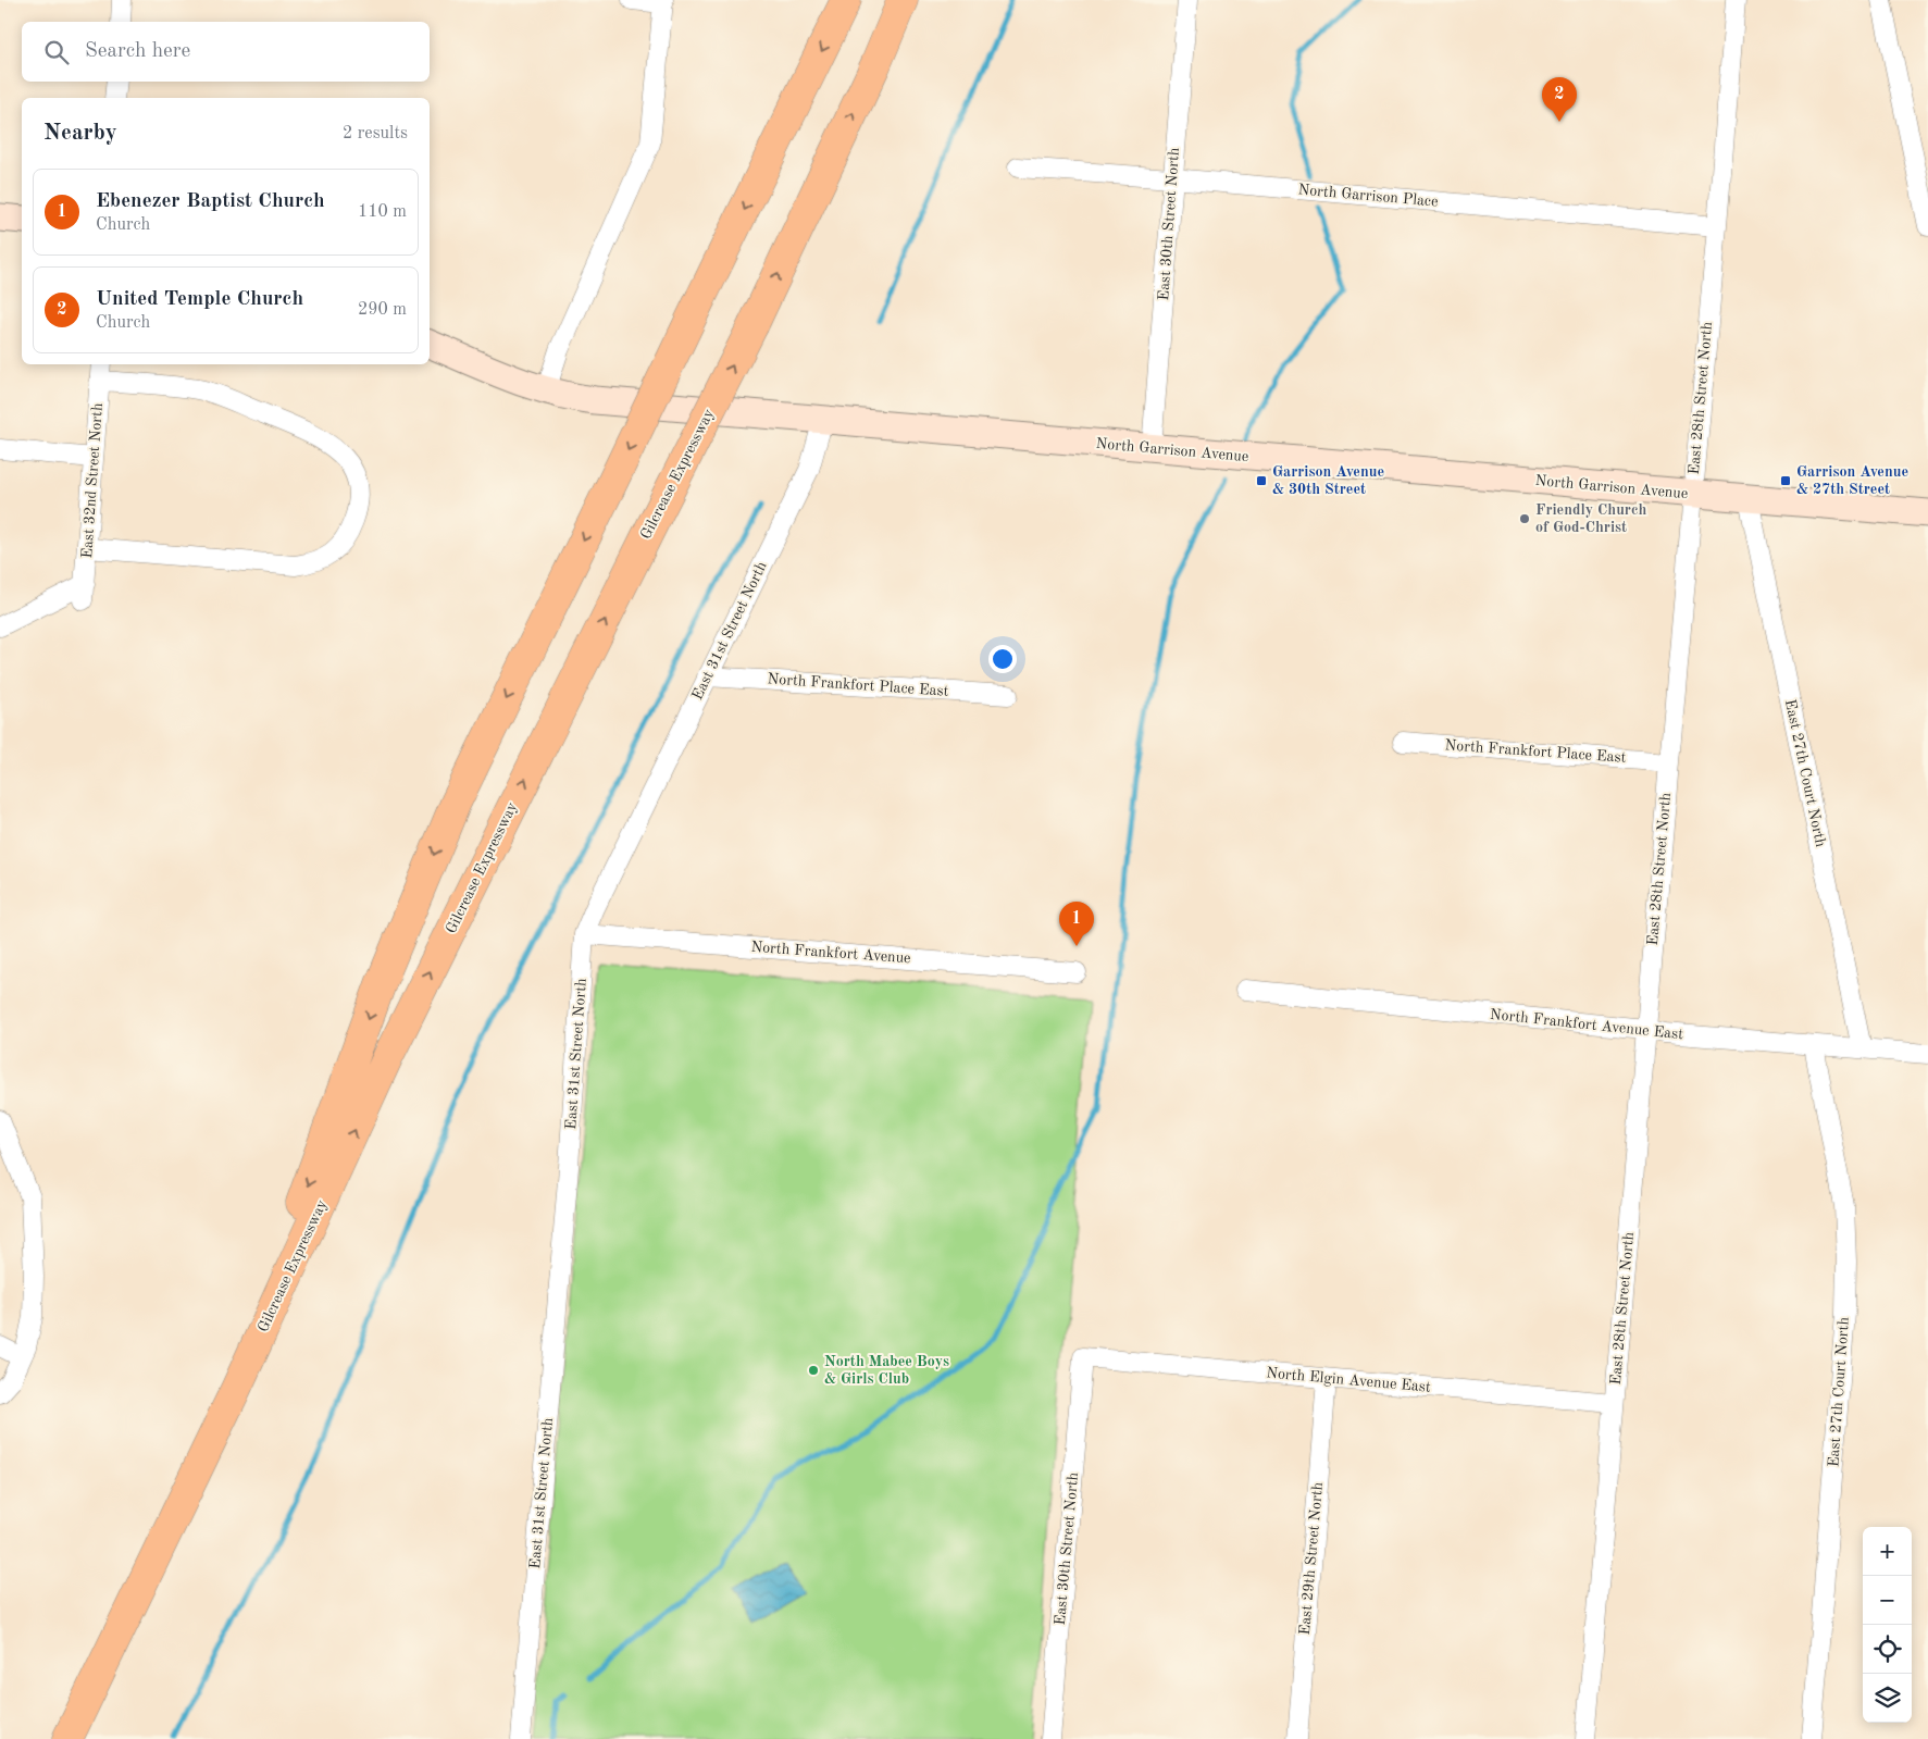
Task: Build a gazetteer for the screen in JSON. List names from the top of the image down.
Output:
{
  "streets": {
    "highway": ["Gilcrease Expressway"],
    "street": [
      "North Garrison Place",
      "East 30th Street North",
      "East 28th Street North",
      "North Garrison Avenue",
      "East 32nd Street North",
      "East 31st Street North",
      "North Frankfort Place East",
      "East 27th Court North",
      "North Frankfort Avenue",
      "North Frankfort Avenue East",
      "North Elgin Avenue East",
      "East 29th Street North"
    ]
  },
  "crossings": [
    ["North Garrison Place", "East 30th Street North"],
    ["North Garrison Place", "East 28th Street North"],
    ["East 30th Street North", "North Garrison Avenue"],
    ["East 30th Street North", "North Elgin Avenue East"],
    ["East 28th Street North", "North Garrison Avenue"],
    ["East 28th Street North", "North Frankfort Place East"],
    ["East 28th Street North", "North Frankfort Avenue East"],
    ["East 28th Street North", "North Elgin Avenue East"],
    ["North Garrison Avenue", "East 31st Street North"],
    ["North Garrison Avenue", "East 27th Court North"],
    ["East 31st Street North", "North Frankfort Place East"],
    ["East 31st Street North", "North Frankfort Avenue"],
    ["East 27th Court North", "North Frankfort Avenue East"],
    ["North Elgin Avenue East", "East 29th Street North"]
  ],
  "places": {
    "transit": ["Garrison Avenue & 30th Street", "Garrison Avenue & 27th Street"],
    "other": ["Friendly Church of God-Christ", "North Mabee Boys & Girls Club"]
  },
  "page": {
    "search": "Search here",
    "pins": ["2", "1"],
    "heading": ["Nearby", "2 results"],
    "list": [
      {
        "mark": "1",
        "name": "Ebenezer Baptist Church",
        "note": "Church",
        "value": "110 m"
      },
      {
        "mark": "2",
        "name": "United Temple Church",
        "note": "Church",
        "value": "290 m"
      }
    ],
    "map_buttons": ["+", "−"]
  }
}
